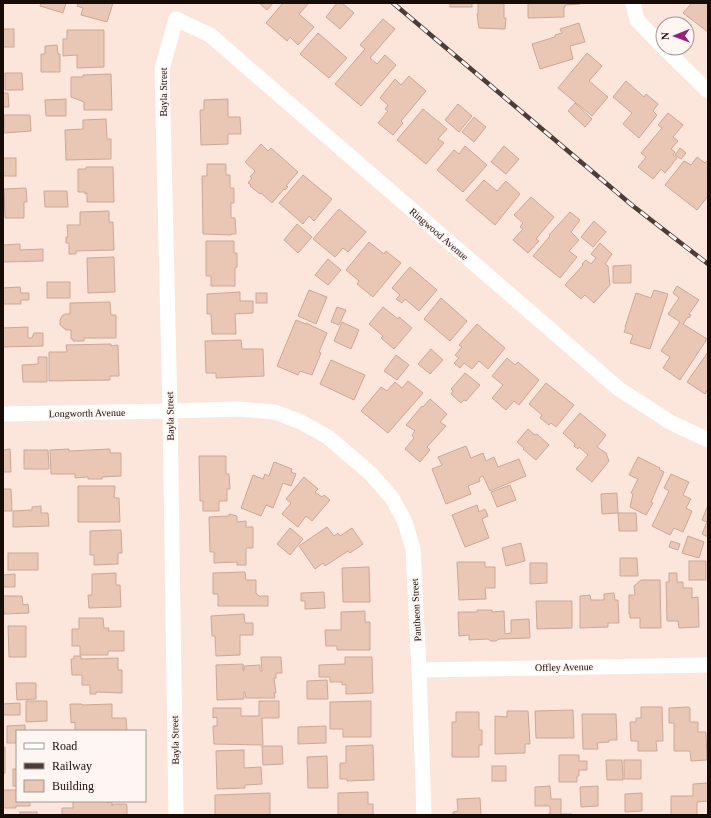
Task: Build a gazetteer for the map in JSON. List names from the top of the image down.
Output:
{
  "streets": {
    "street": [
      "Bayla Street",
      "Ringwood Avenue",
      "Longworth Avenue",
      "Pantheon Street",
      "Offley Avenue"
    ]
  },
  "crossings": [
    ["Bayla Street", "Ringwood Avenue"],
    ["Bayla Street", "Longworth Avenue"],
    ["Longworth Avenue", "Pantheon Street"],
    ["Pantheon Street", "Offley Avenue"]
  ],
  "legend": ["Road", "Railway", "Building"],
  "north": "left"
}
